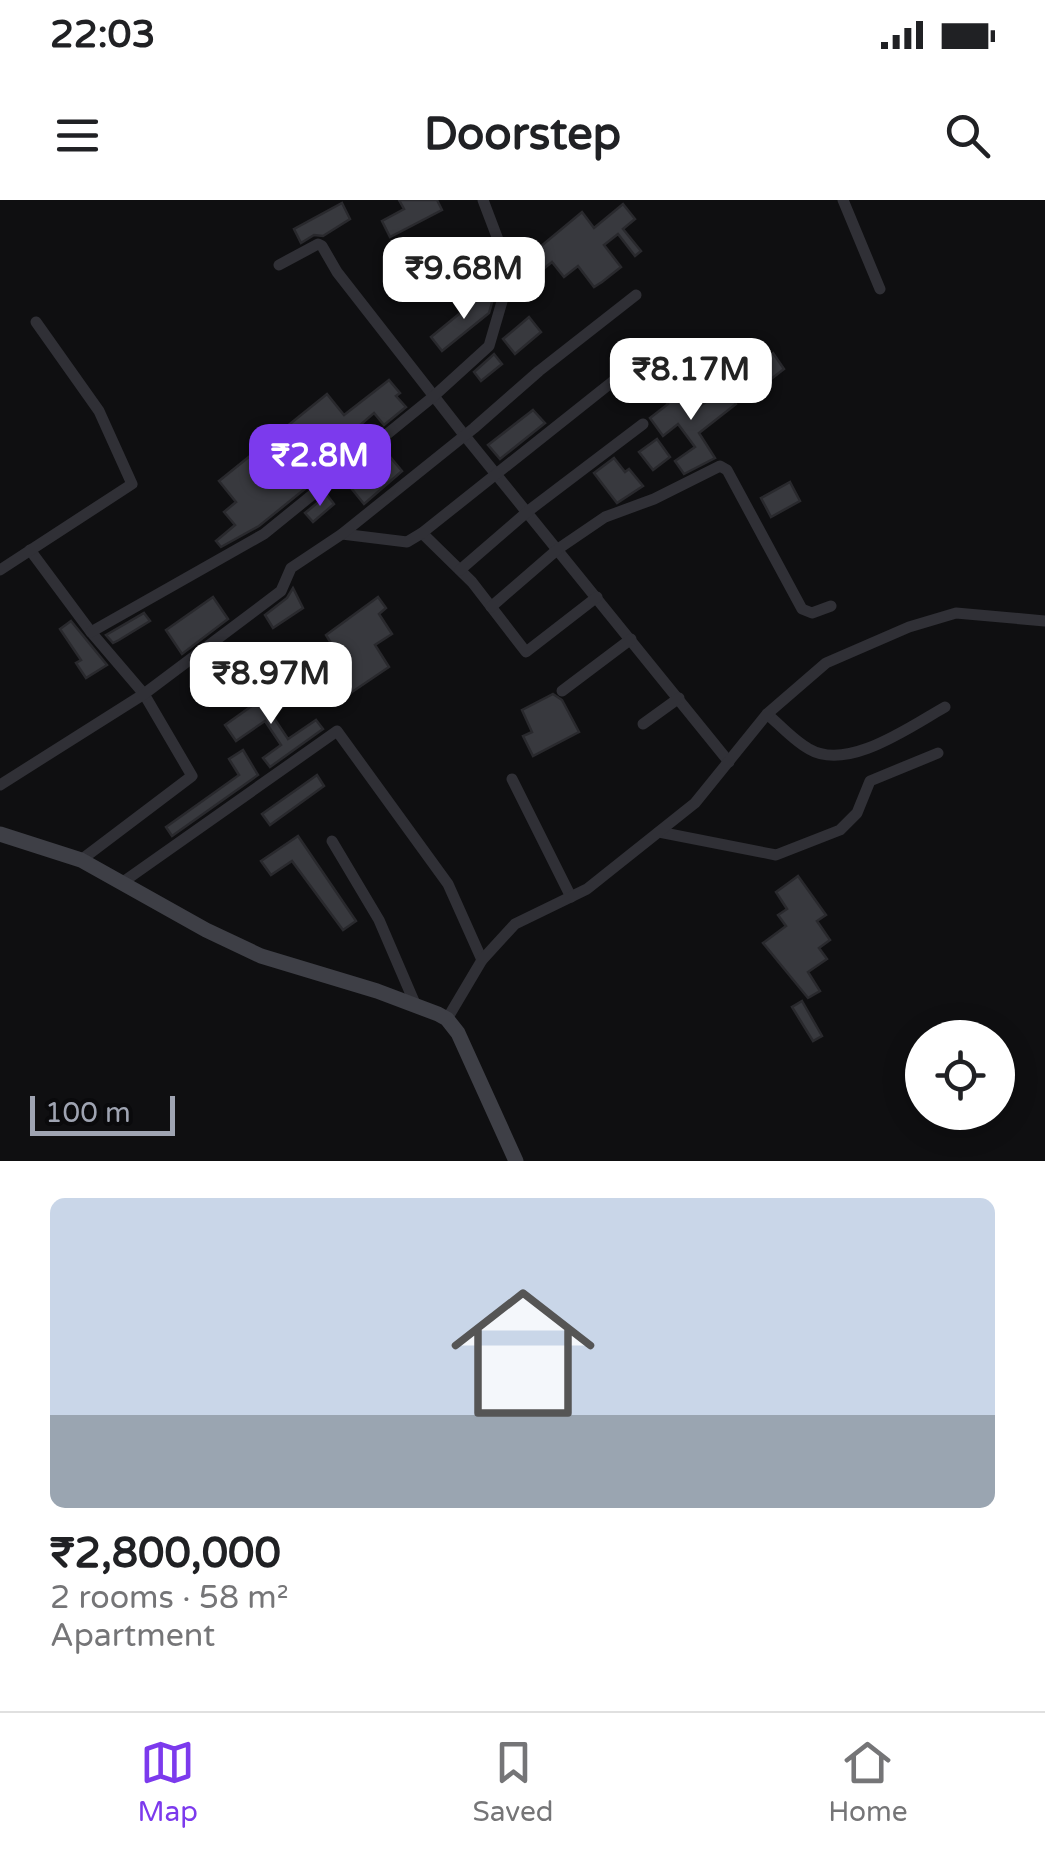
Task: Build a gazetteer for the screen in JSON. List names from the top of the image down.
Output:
{
  "scale_bar": "100 m",
  "page": {
    "status": "22:03",
    "header": "Doorstep",
    "price": [
      "₹9.68M",
      "₹8.17M",
      "₹2.8M",
      "₹8.97M"
    ],
    "scale": "100 m",
    "list": [
      {
        "name": "₹2,800,000",
        "note": "2 rooms · 58 m² · Apartment"
      }
    ],
    "tabs": ["Map", "Saved", "Home"]
  }
}
